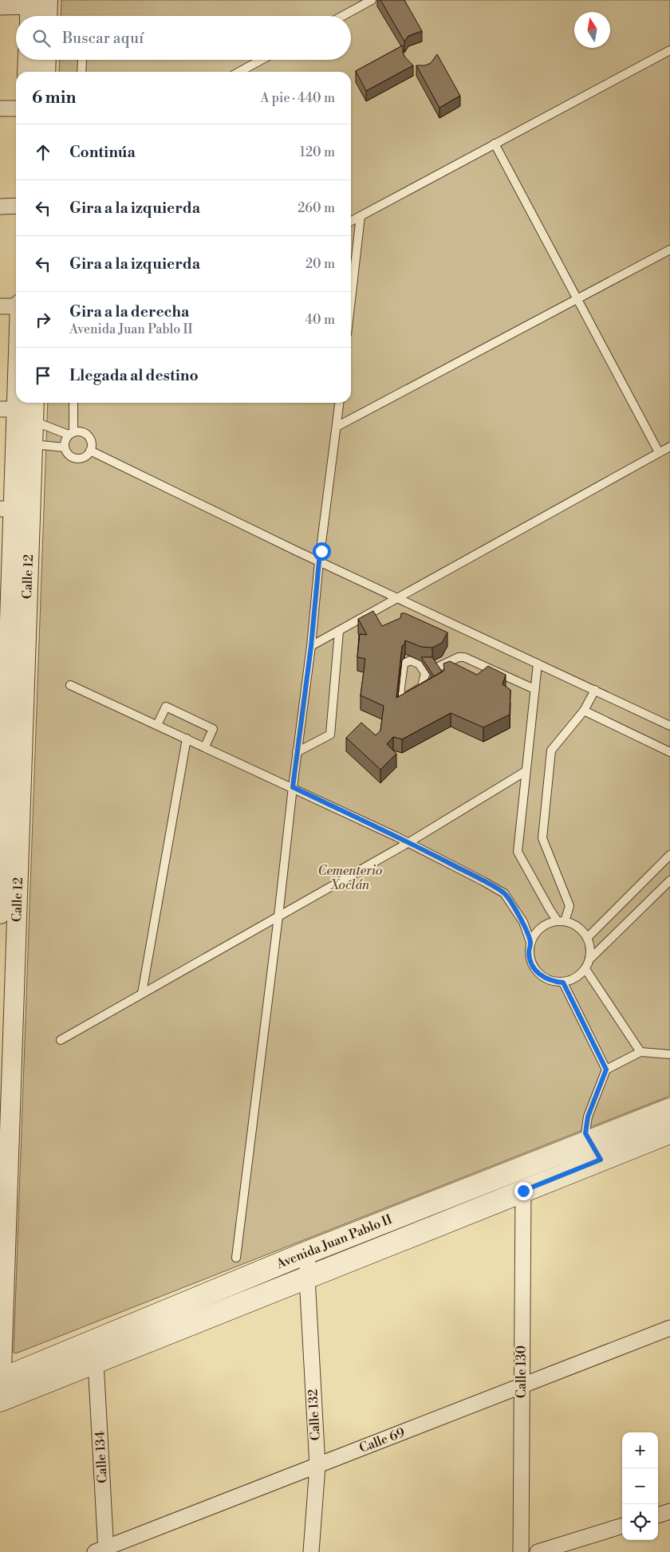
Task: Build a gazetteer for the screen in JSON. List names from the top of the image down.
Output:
{
  "streets": {
    "main road": ["Avenida Juan Pablo II"],
    "street": [
      "Calle 12",
      "Calle 130",
      "Calle 132",
      "Calle 69",
      "Calle 134"
    ]
  },
  "crossings": [
    ["Calle 12", "Avenida Juan Pablo II"],
    ["Avenida Juan Pablo II", "Calle 130"],
    ["Avenida Juan Pablo II", "Calle 132"],
    ["Avenida Juan Pablo II", "Calle 134"],
    ["Calle 130", "Calle 69"],
    ["Calle 132", "Calle 69"],
    ["Calle 69", "Calle 134"]
  ],
  "parks": ["Cementerio Xoclán"],
  "north": "top",
  "page": {
    "search": "Buscar aquí",
    "heading": ["6 min", "A pie · 440 m"],
    "list": [
      ["Continúa", "120 m"],
      ["Gira a la izquierda", "260 m"],
      ["Gira a la izquierda", "20 m"],
      ["Gira a la derecha", "Avenida Juan Pablo II", "40 m"],
      "Llegada al destino"
    ],
    "map_buttons": ["+", "−"]
  }
}
